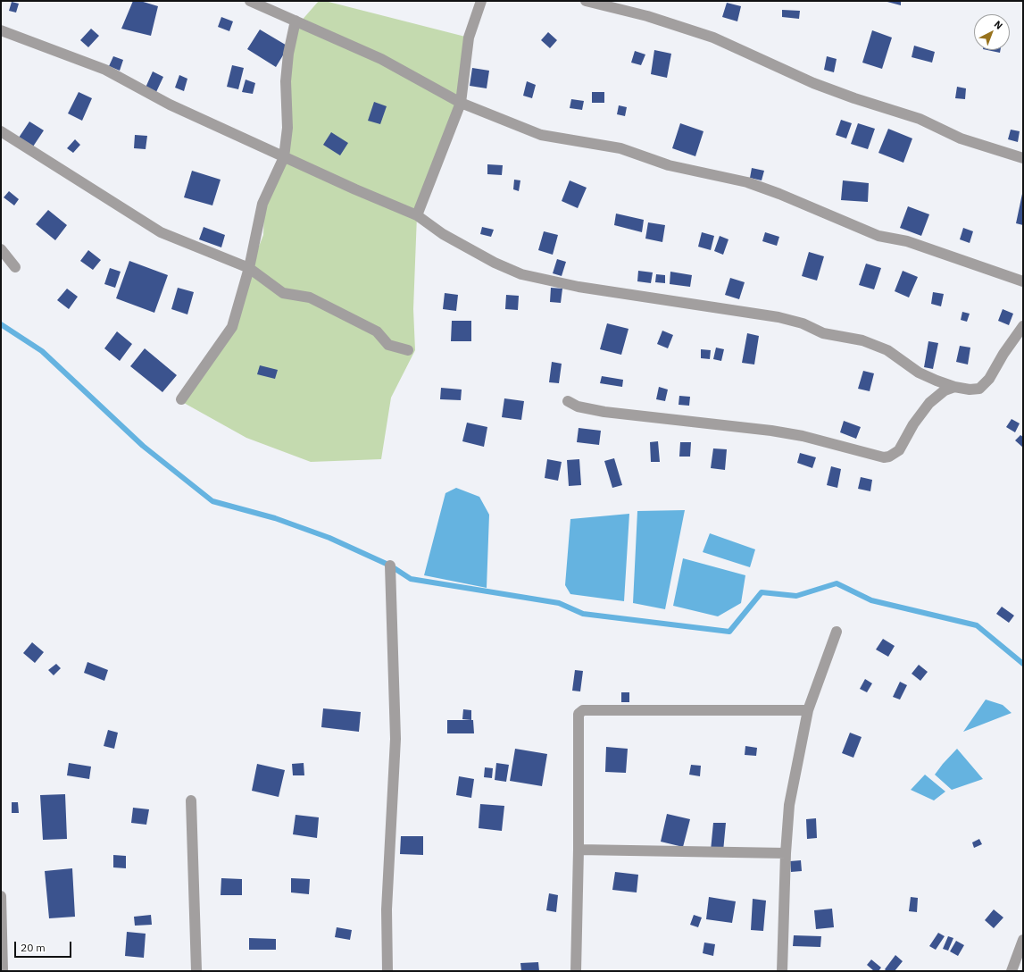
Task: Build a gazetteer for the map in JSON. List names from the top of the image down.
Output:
{
  "scale_bar": "20 m",
  "north": "top right"
}
